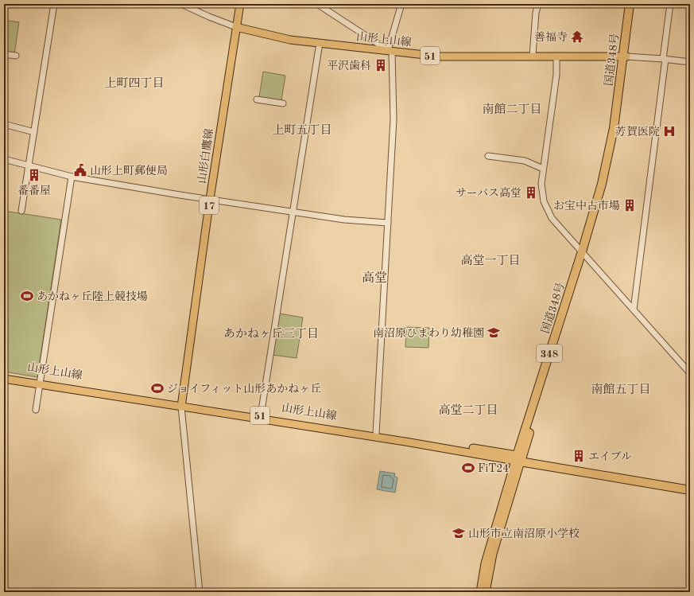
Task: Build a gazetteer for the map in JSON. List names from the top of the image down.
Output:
{
  "streets": {
    "highway": ["国道348号", "348"],
    "main road": [
      "山形上山線",
      "51",
      "山形白鷹線",
      "17"
    ]
  },
  "crossings": [
    ["山形上山線", "国道348号"],
    ["山形上山線", "山形白鷹線"]
  ],
  "districts": [
    "上町四丁目",
    "南館二丁目",
    "上町五丁目",
    "高堂一丁目",
    "高堂",
    "あかねヶ丘三丁目",
    "南館五丁目",
    "高堂二丁目"
  ],
  "places": {
    "temple": ["善福寺"],
    "building": [
      "平沢歯科",
      "番番屋",
      "サーパス高堂",
      "お宝中古市場",
      "エイブル"
    ],
    "hospital": ["芳賀医院"],
    "public building": ["山形上町郵便局"],
    "sports": ["あかねヶ丘陸上競技場", "ジョイフィット山形あかねヶ丘", "FiT24"],
    "school or university": ["南沼原ひまわり幼稚園", "山形市立南沼原小学校"]
  }
}
